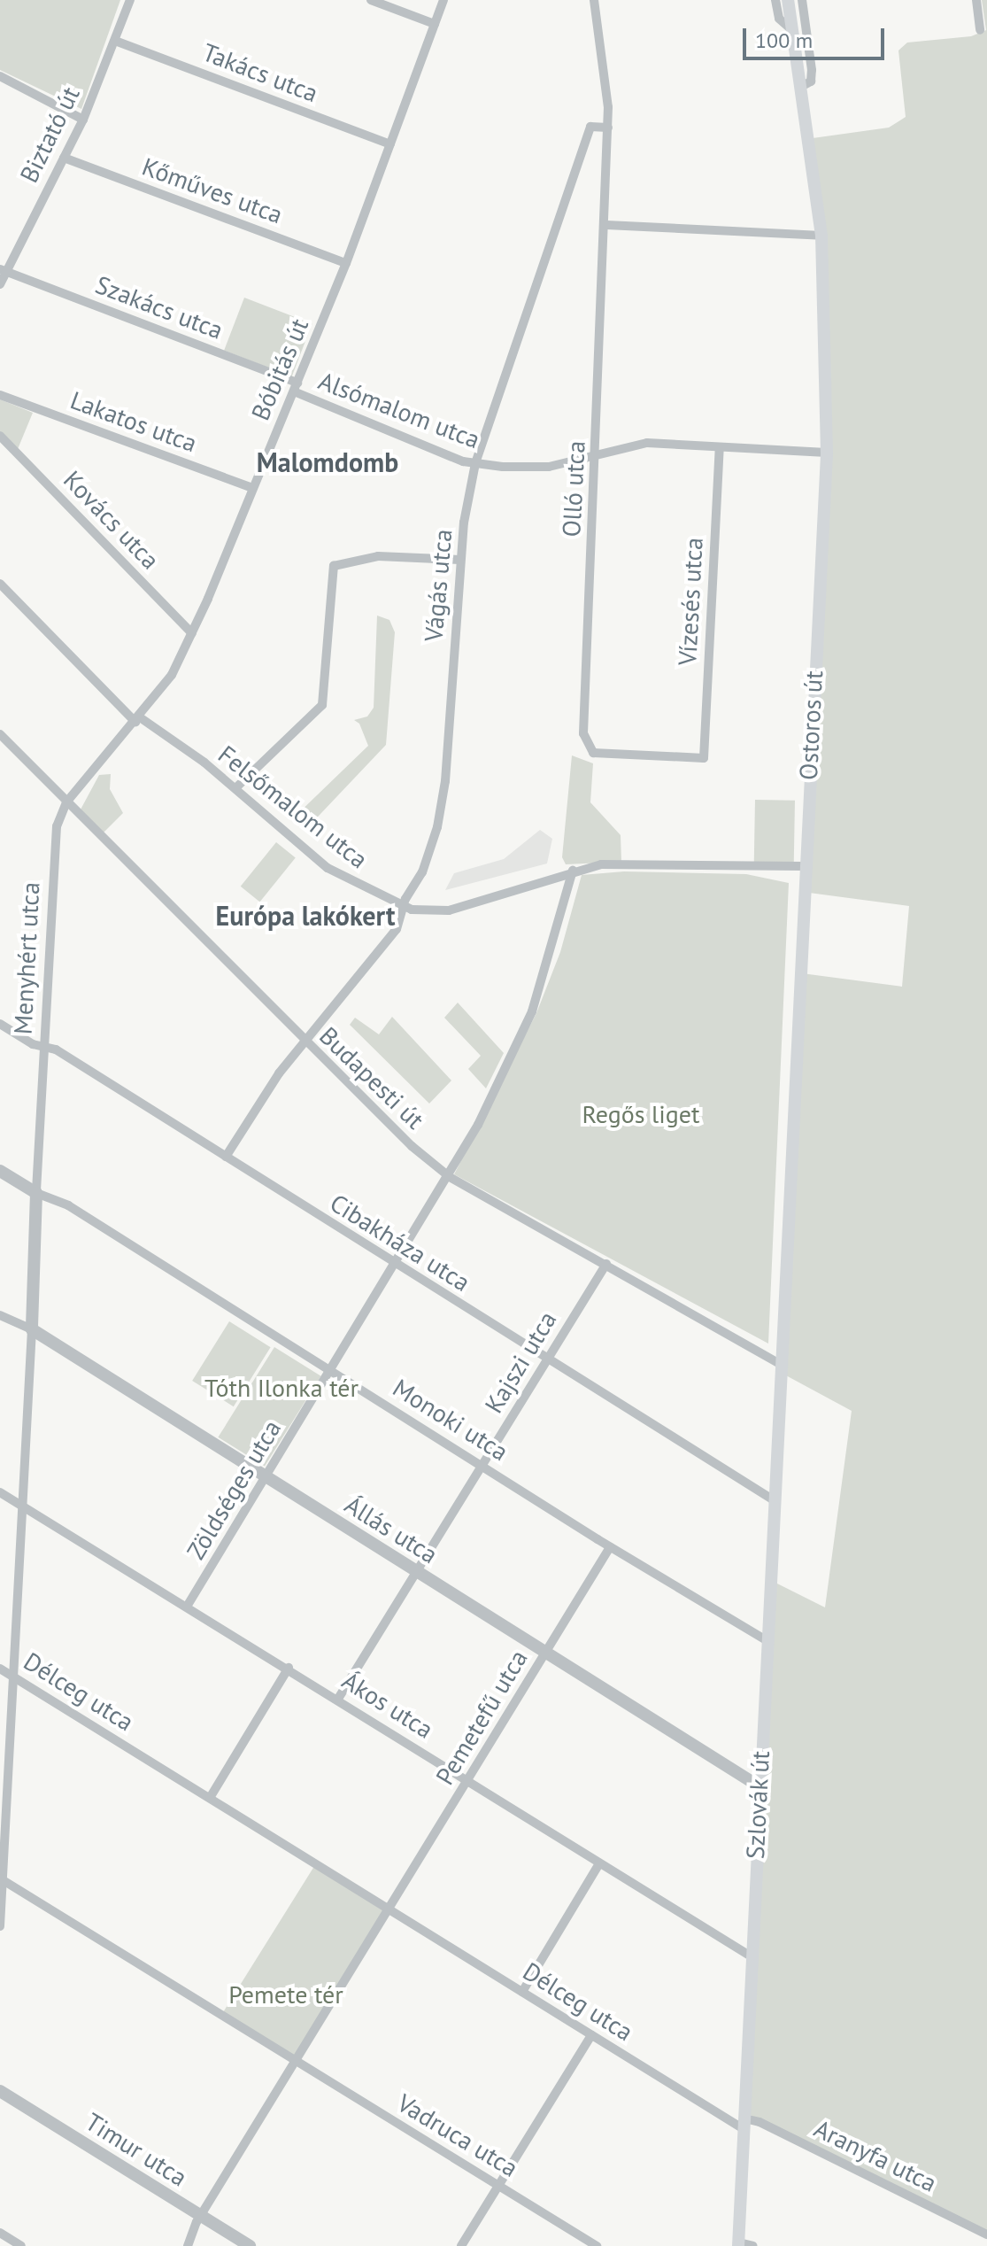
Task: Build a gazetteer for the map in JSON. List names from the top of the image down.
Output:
{
  "streets": {
    "main road": ["Ostoros út", "Szlovák út"],
    "street": [
      "Takács utca",
      "Biztató út",
      "Kőműves utca",
      "Szakács utca",
      "Bóbitás út",
      "Alsómalom utca",
      "Lakatos utca",
      "Olló utca",
      "Kovács utca",
      "Vágás utca",
      "Vízesés utca",
      "Felsőmalom utca",
      "Menyhért utca",
      "Budapesti út",
      "Cibakháza utca",
      "Kajszi utca",
      "Monoki utca",
      "Zöldséges utca",
      "Állás utca",
      "Délceg utca",
      "Ákos utca",
      "Pemetefű utca",
      "Vadruca utca",
      "Timur utca",
      "Aranyfa utca"
    ]
  },
  "crossings": [
    ["Takács utca", "Biztató út"],
    ["Takács utca", "Bóbitás út"],
    ["Biztató út", "Kőműves utca"],
    ["Biztató út", "Szakács utca"],
    ["Kőműves utca", "Bóbitás út"],
    ["Szakács utca", "Bóbitás út"],
    ["Szakács utca", "Alsómalom utca"],
    ["Bóbitás út", "Alsómalom utca"],
    ["Bóbitás út", "Lakatos utca"],
    ["Bóbitás út", "Kovács utca"],
    ["Bóbitás út", "Felsőmalom utca"],
    ["Bóbitás út", "Menyhért utca"],
    ["Bóbitás út", "Budapesti út"],
    ["Alsómalom utca", "Olló utca"],
    ["Alsómalom utca", "Vágás utca"],
    ["Alsómalom utca", "Vízesés utca"],
    ["Alsómalom utca", "Ostoros út"],
    ["Olló utca", "Vízesés utca"],
    ["Vágás utca", "Felsőmalom utca"],
    ["Vágás utca", "Budapesti út"],
    ["Vágás utca", "Cibakháza utca"],
    ["Ostoros út", "Felsőmalom utca"],
    ["Ostoros út", "Budapesti út"],
    ["Ostoros út", "Szlovák út"],
    ["Felsőmalom utca", "Zöldséges utca"],
    ["Menyhért utca", "Budapesti út"],
    ["Menyhért utca", "Cibakháza utca"],
    ["Menyhért utca", "Monoki utca"],
    ["Menyhért utca", "Állás utca"],
    ["Menyhért utca", "Délceg utca"],
    ["Menyhért utca", "Ákos utca"],
    ["Budapesti út", "Kajszi utca"],
    ["Budapesti út", "Zöldséges utca"],
    ["Budapesti út", "Szlovák út"],
    ["Cibakháza utca", "Kajszi utca"],
    ["Cibakháza utca", "Zöldséges utca"],
    ["Cibakháza utca", "Szlovák út"],
    ["Kajszi utca", "Monoki utca"],
    ["Kajszi utca", "Állás utca"],
    ["Kajszi utca", "Ákos utca"],
    ["Monoki utca", "Zöldséges utca"],
    ["Monoki utca", "Pemetefű utca"],
    ["Monoki utca", "Szlovák út"],
    ["Zöldséges utca", "Állás utca"],
    ["Zöldséges utca", "Ákos utca"],
    ["Állás utca", "Pemetefű utca"],
    ["Állás utca", "Szlovák út"],
    ["Délceg utca", "Pemetefű utca"],
    ["Délceg utca", "Szlovák út"],
    ["Délceg utca", "Aranyfa utca"],
    ["Ákos utca", "Pemetefű utca"],
    ["Ákos utca", "Szlovák út"],
    ["Szlovák út", "Aranyfa utca"]
  ],
  "districts": ["Malomdomb", "Európa lakókert"],
  "parks": ["Regős liget", "Tóth Ilonka tér", "Pemete tér"],
  "scale_bar": "100 m"
}
